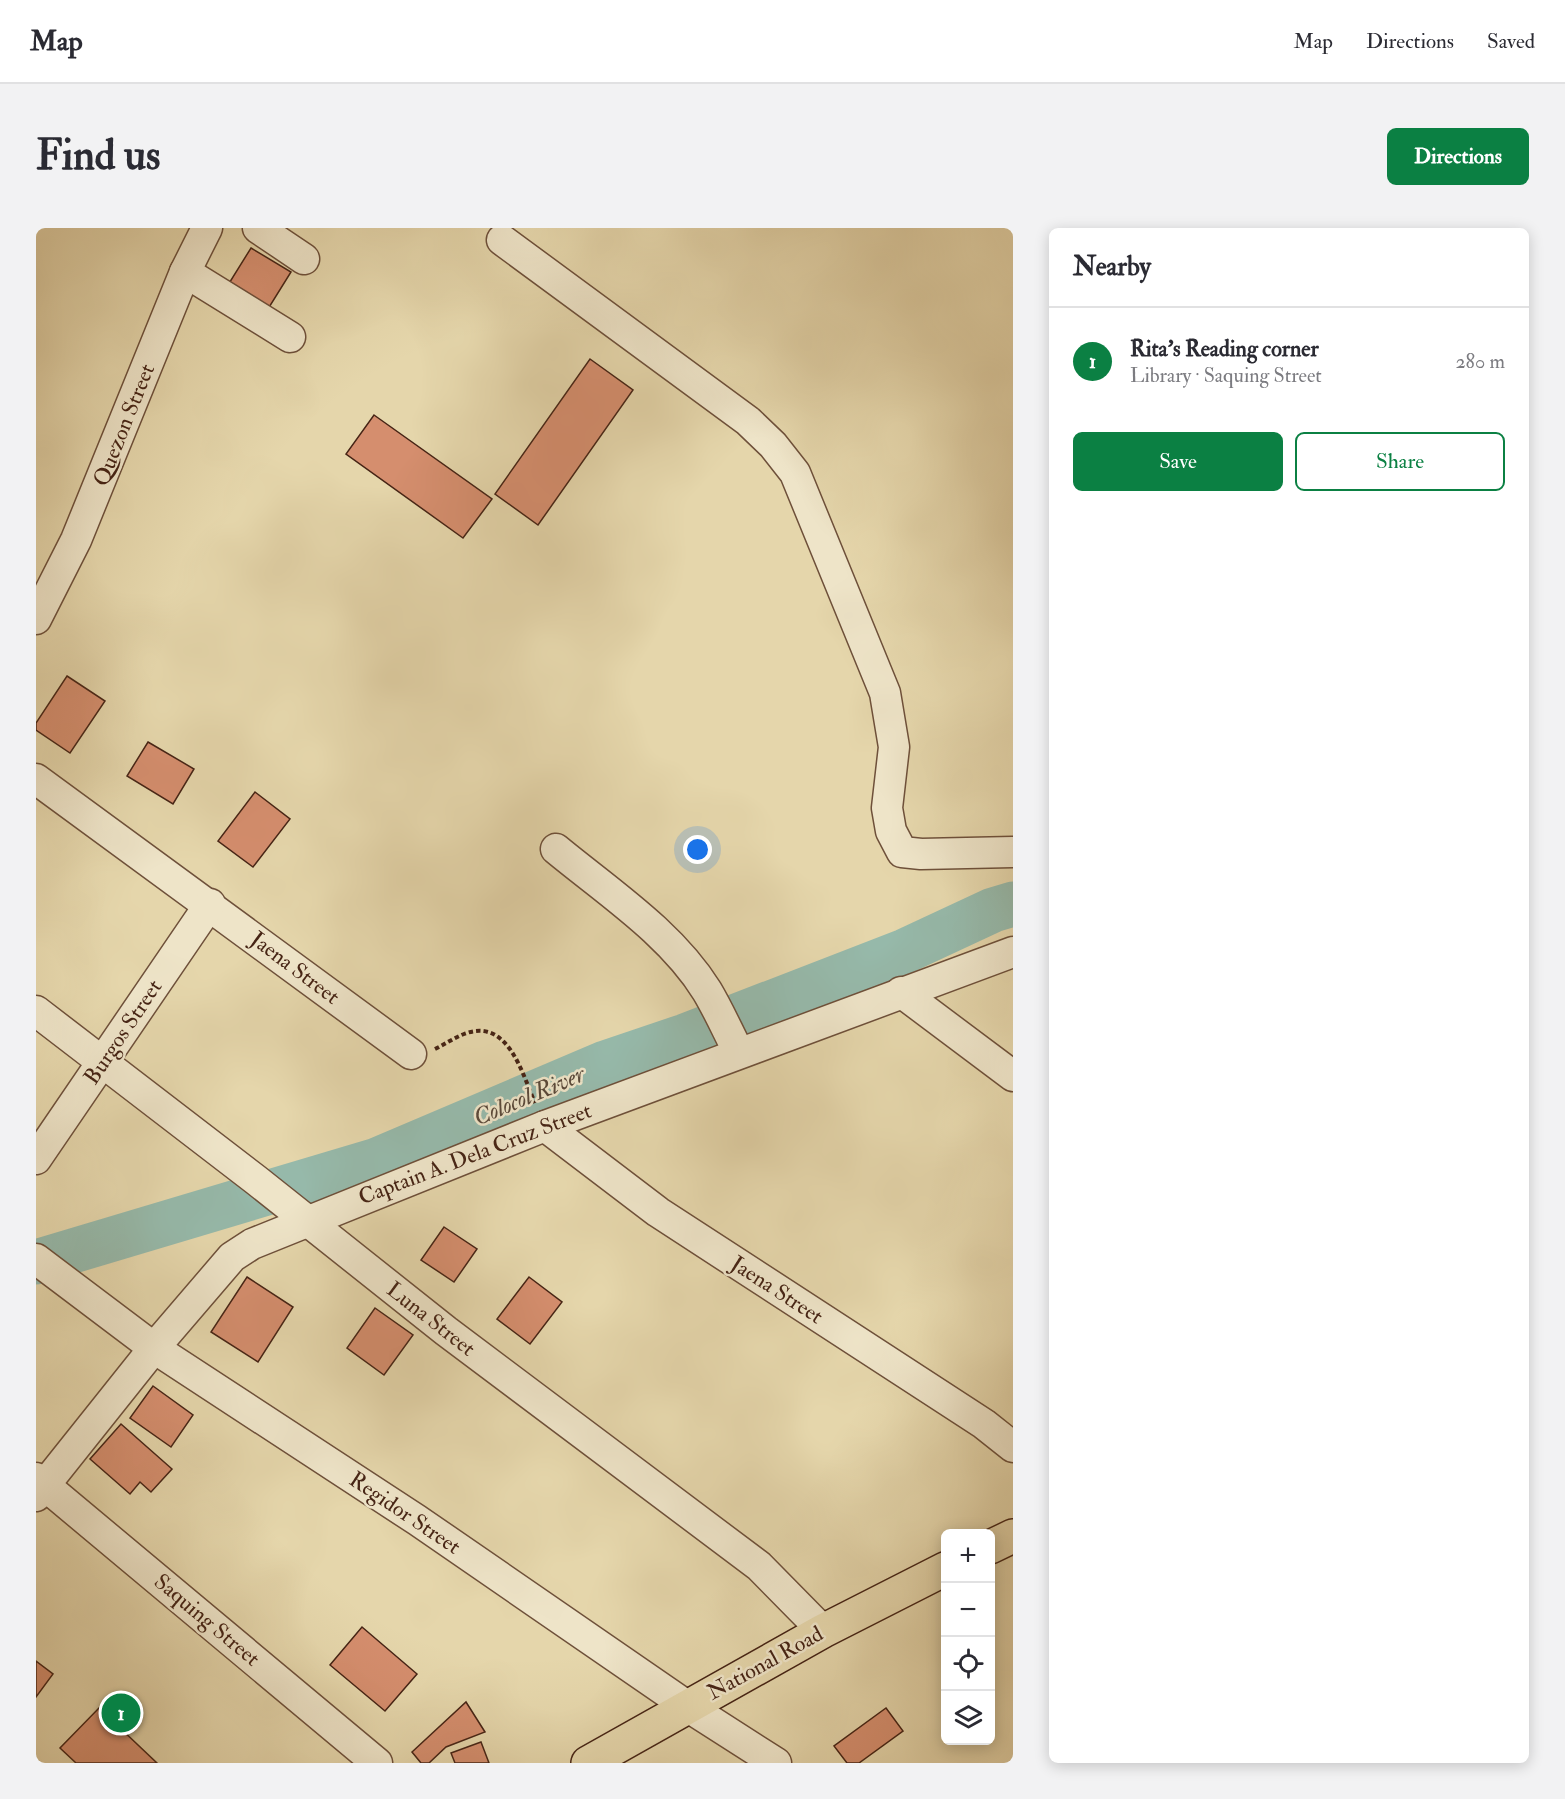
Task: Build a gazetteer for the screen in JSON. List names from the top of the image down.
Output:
{
  "streets": {
    "main road": ["National Road"],
    "street": [
      "Quezon Street",
      "Jaena Street",
      "Burgos Street",
      "Captain A. Dela Cruz Street",
      "Luna Street",
      "Regidor Street",
      "Saquing Street"
    ]
  },
  "crossings": [
    ["Jaena Street", "Burgos Street"],
    ["Jaena Street", "Captain A. Dela Cruz Street"],
    ["Burgos Street", "Luna Street"],
    ["Captain A. Dela Cruz Street", "Luna Street"],
    ["Captain A. Dela Cruz Street", "Regidor Street"],
    ["Captain A. Dela Cruz Street", "Saquing Street"],
    ["Luna Street", "National Road"],
    ["Regidor Street", "National Road"]
  ],
  "water": ["Colocol River"],
  "page": {
    "header": "Map",
    "nav": ["Map", "Directions", "Saved"],
    "buttons": [
      "Directions",
      ["Save", "Share"]
    ],
    "title": "Find us",
    "heading": "Nearby",
    "list": [
      {
        "mark": "1",
        "name": "Rita’s Reading corner",
        "note": "Library · Saquing Street",
        "value": "280 m"
      }
    ],
    "map_buttons": ["+", "−"],
    "pins": "1"
  }
}
